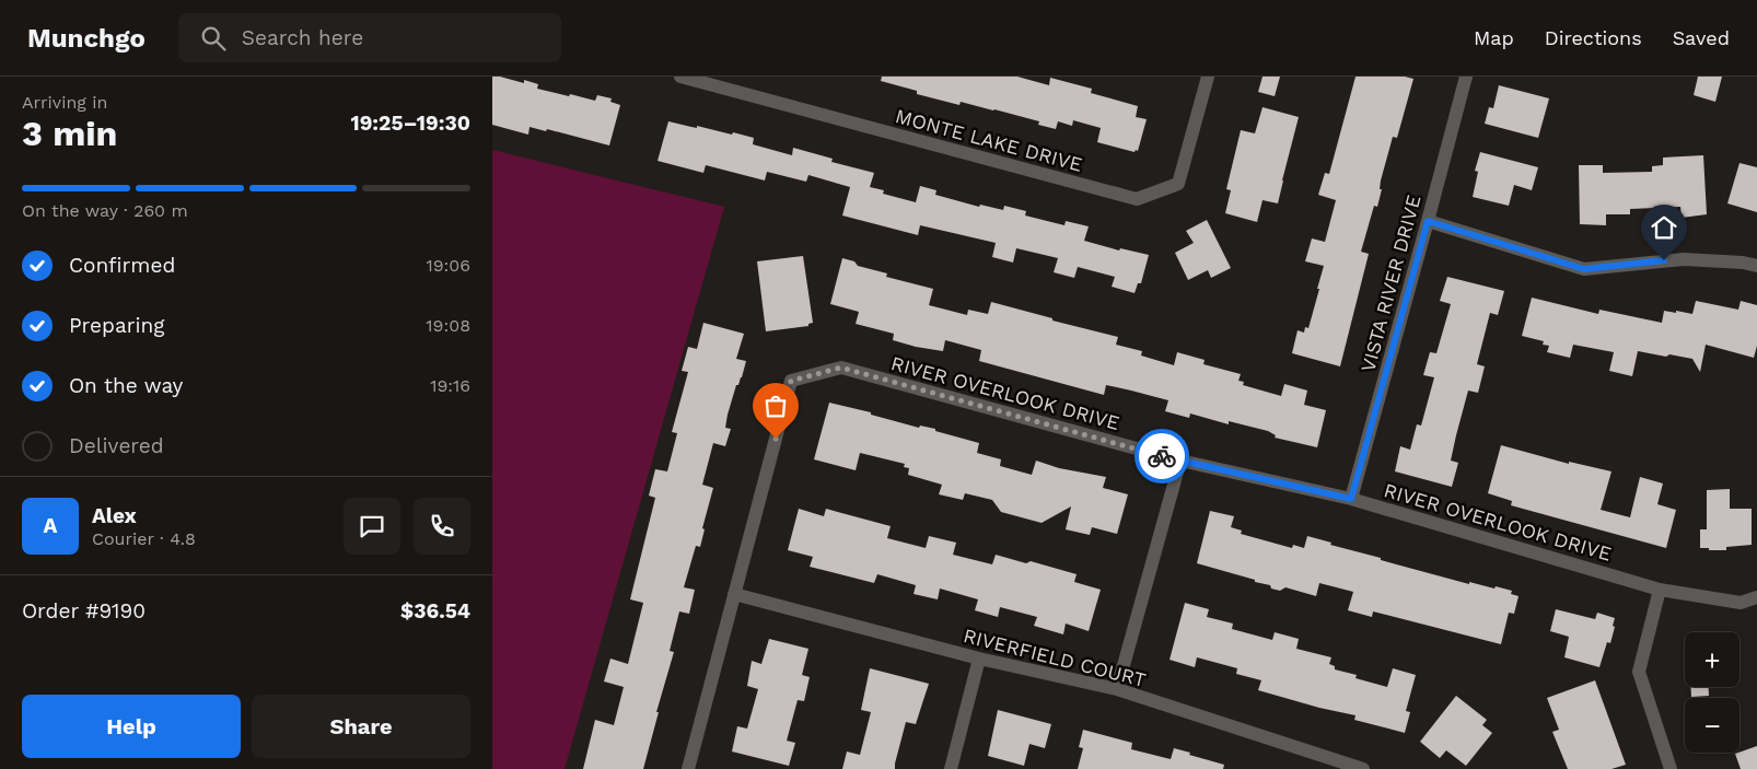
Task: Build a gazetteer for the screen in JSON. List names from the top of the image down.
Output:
{
  "streets": {
    "street": [
      "MONTE LAKE DRIVE",
      "VISTA RIVER DRIVE",
      "RIVER OVERLOOK DRIVE",
      "RIVERFIELD COURT"
    ]
  },
  "crossings": [
    ["VISTA RIVER DRIVE", "RIVER OVERLOOK DRIVE"],
    ["RIVER OVERLOOK DRIVE", "RIVERFIELD COURT"]
  ],
  "page": {
    "header": "Munchgo",
    "search": "Search here",
    "nav": ["Map", "Directions", "Saved"],
    "heading": ["3 min", "Arriving in", "19:25–19:30"],
    "panel": [
      "Alex",
      "Courier · 4.8",
      "Order #9190",
      "$36.54"
    ],
    "bar": "On the way · 260 m",
    "list": [
      ["Confirmed", "19:06"],
      ["Preparing", "19:08"],
      ["On the way", "19:16"],
      "Delivered"
    ],
    "round": "A",
    "map_buttons": ["+", "−"],
    "buttons": ["Help", "Share"]
  }
}
